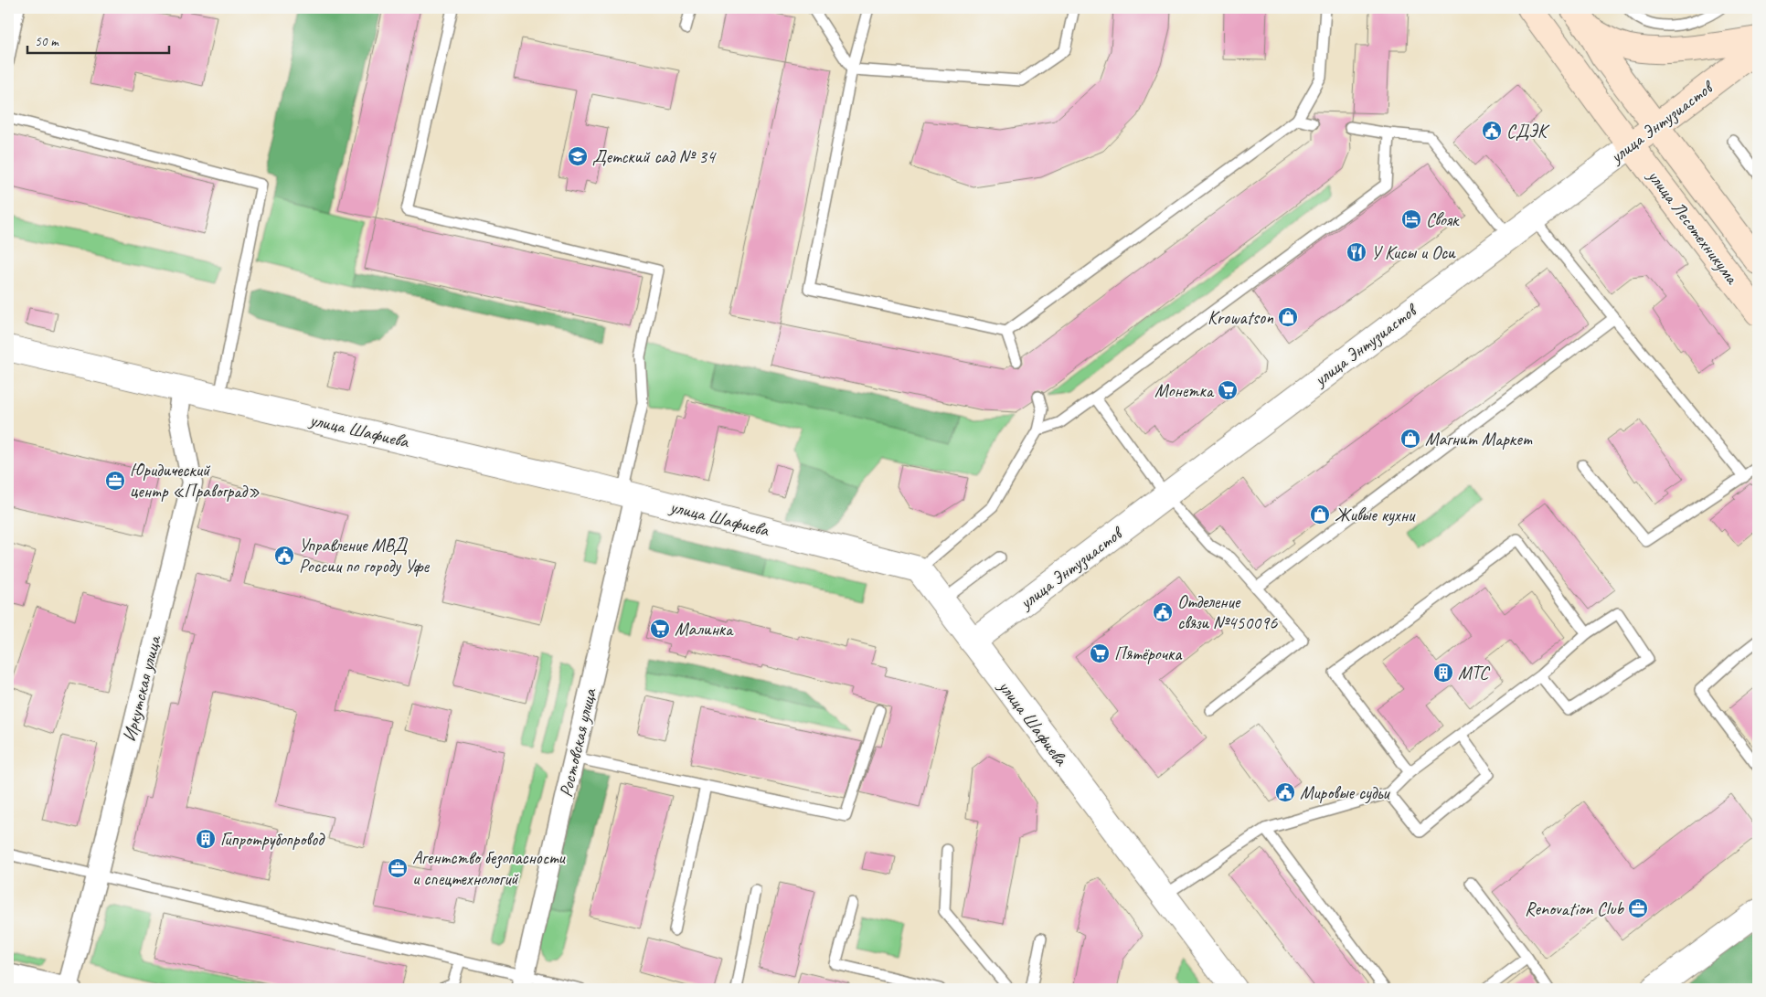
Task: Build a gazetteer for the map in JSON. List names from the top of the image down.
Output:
{
  "streets": {
    "main road": ["улица Энтузиастов", "улица Лесотехникума"],
    "street": ["улица Шафиева", "Иркутская улица", "Ростовская улица"]
  },
  "crossings": [
    ["улица Энтузиастов", "улица Лесотехникума"],
    ["улица Энтузиастов", "улица Шафиева"],
    ["улица Шафиева", "Иркутская улица"],
    ["улица Шафиева", "Ростовская улица"]
  ],
  "places": {
    "public building": [
      "СДЭК",
      "Управление МВД России по городу Уфе",
      "Отделение связи №450096",
      "Мировые судьи"
    ],
    "school or university": ["Детский сад № 34"],
    "hotel": ["Свояк"],
    "restaurant": ["У Кисы и Оси"],
    "shop": ["Krowatson", "Магнит Маркет", "Живые кухни"],
    "supermarket": ["Монетка", "Малинка", "Пятёрочка"],
    "office": ["Юридический центр «Правоград»", "Агентство безопасности и спецтехнологий", "Renovation Club"],
    "building": ["МТС", "Гипротрубопровод"]
  },
  "scale_bar": "50 m"
}
